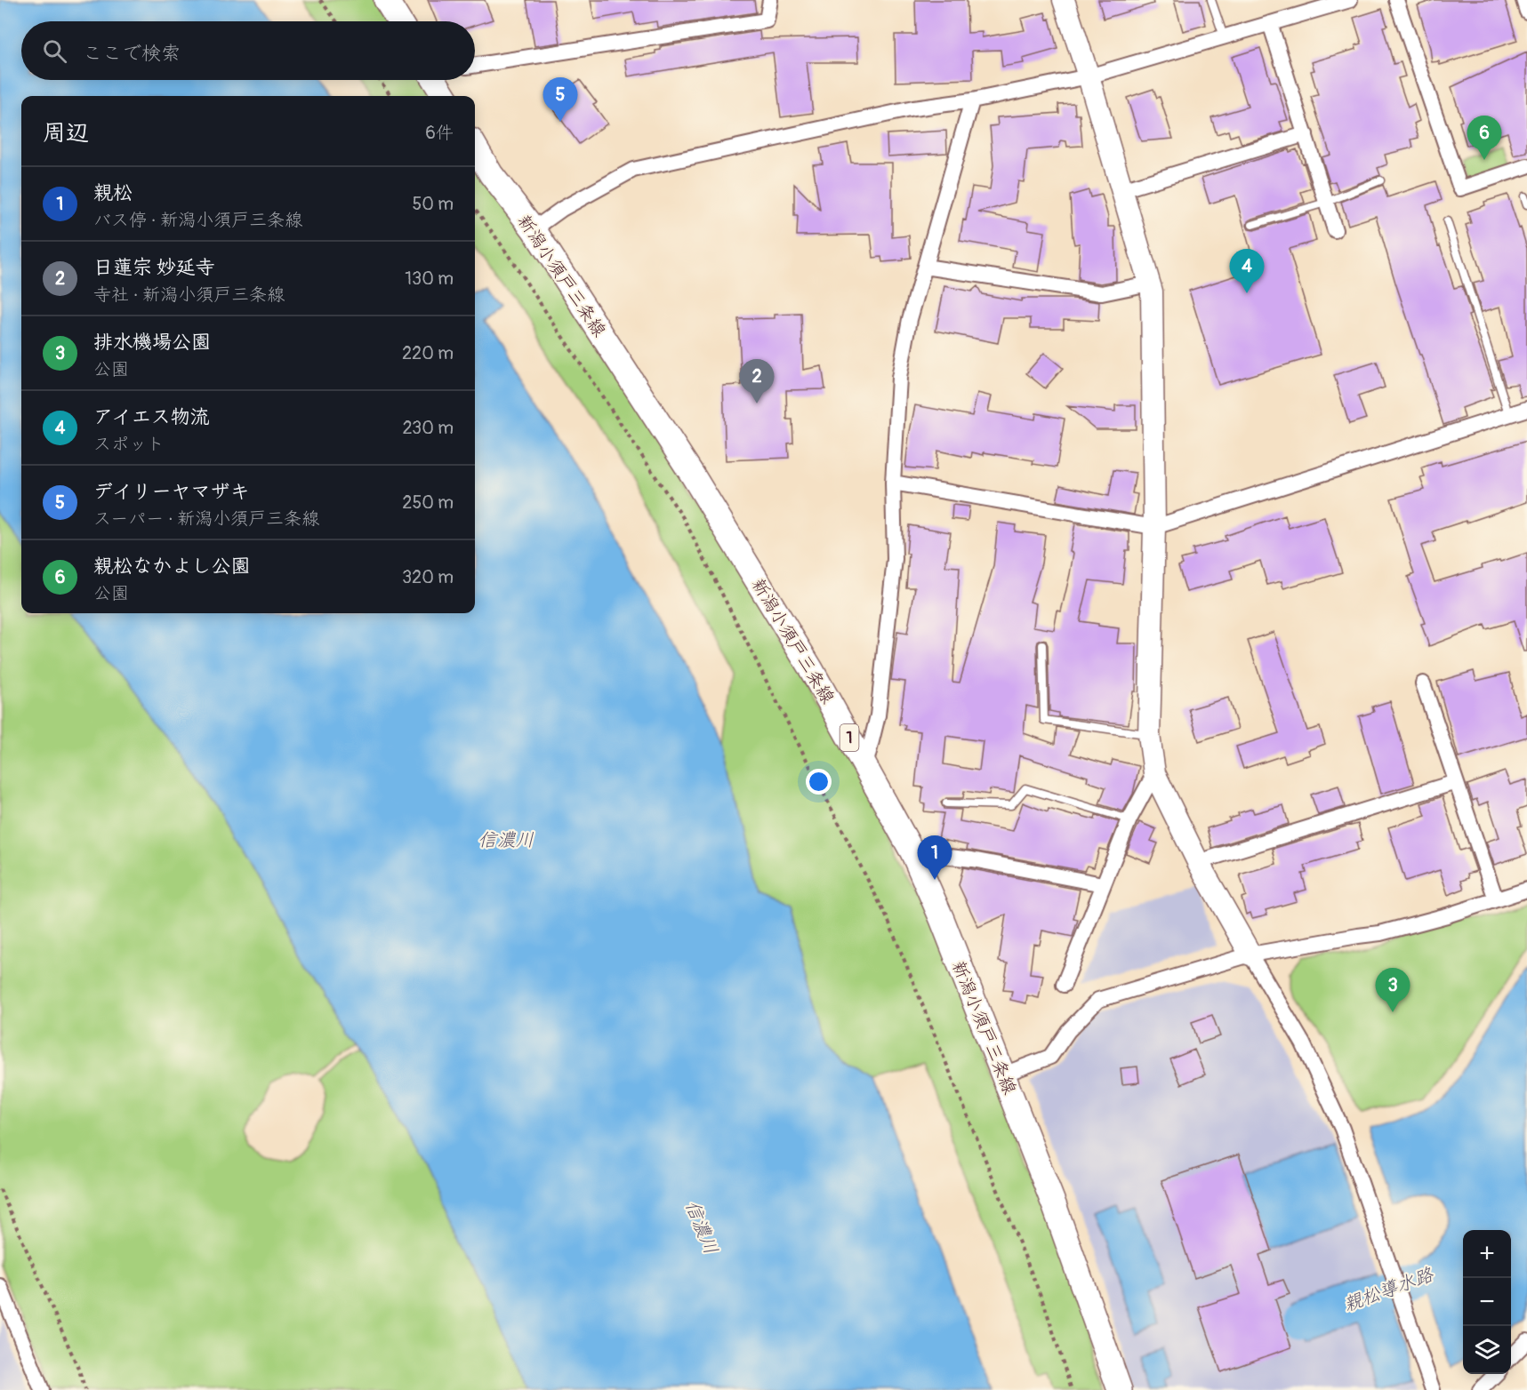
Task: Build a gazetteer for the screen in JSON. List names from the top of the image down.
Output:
{
  "streets": {
    "main road": ["新潟小須戸三条線", "1"]
  },
  "water": ["信濃川", "親松導水路"],
  "page": {
    "search": "ここで検索",
    "pins": [
      "5",
      "6",
      "4",
      "2",
      "1",
      "3"
    ],
    "heading": ["周辺", "6件"],
    "list": [
      {
        "mark": "1",
        "name": "親松",
        "note": "バス停 · 新潟小須戸三条線",
        "value": "50 m"
      },
      {
        "mark": "2",
        "name": "日蓮宗 妙延寺",
        "note": "寺社 · 新潟小須戸三条線",
        "value": "130 m"
      },
      {
        "mark": "3",
        "name": "排水機場公園",
        "note": "公園",
        "value": "220 m"
      },
      {
        "mark": "4",
        "name": "アイエス物流",
        "note": "スポット",
        "value": "230 m"
      },
      {
        "mark": "5",
        "name": "デイリーヤマザキ",
        "note": "スーパー · 新潟小須戸三条線",
        "value": "250 m"
      },
      {
        "mark": "6",
        "name": "親松なかよし公園",
        "note": "公園",
        "value": "320 m"
      }
    ],
    "map_buttons": ["+", "−"]
  }
}
